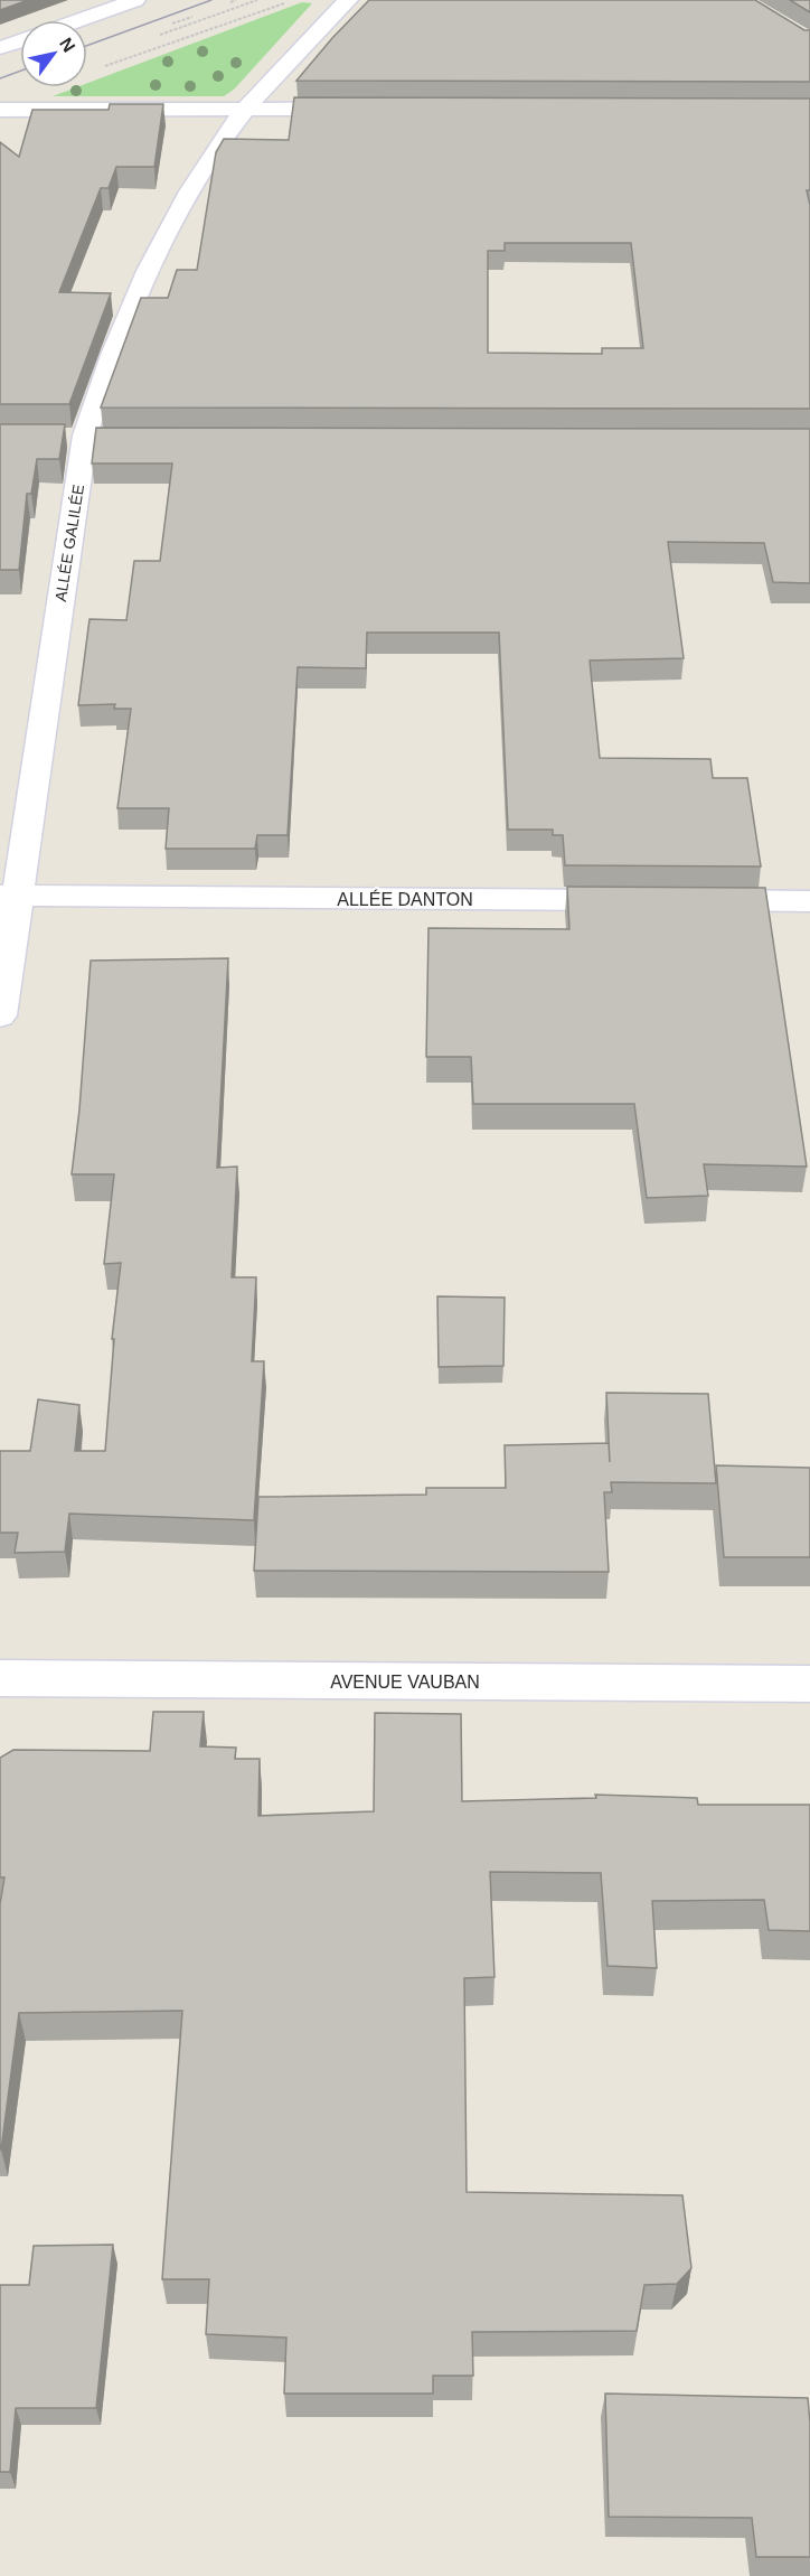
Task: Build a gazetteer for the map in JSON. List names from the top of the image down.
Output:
{
  "streets": {
    "street": ["ALLÉE GALILÉE", "ALLÉE DANTON", "AVENUE VAUBAN"]
  },
  "crossings": [
    ["ALLÉE GALILÉE", "ALLÉE DANTON"]
  ],
  "north": "top right"
}
